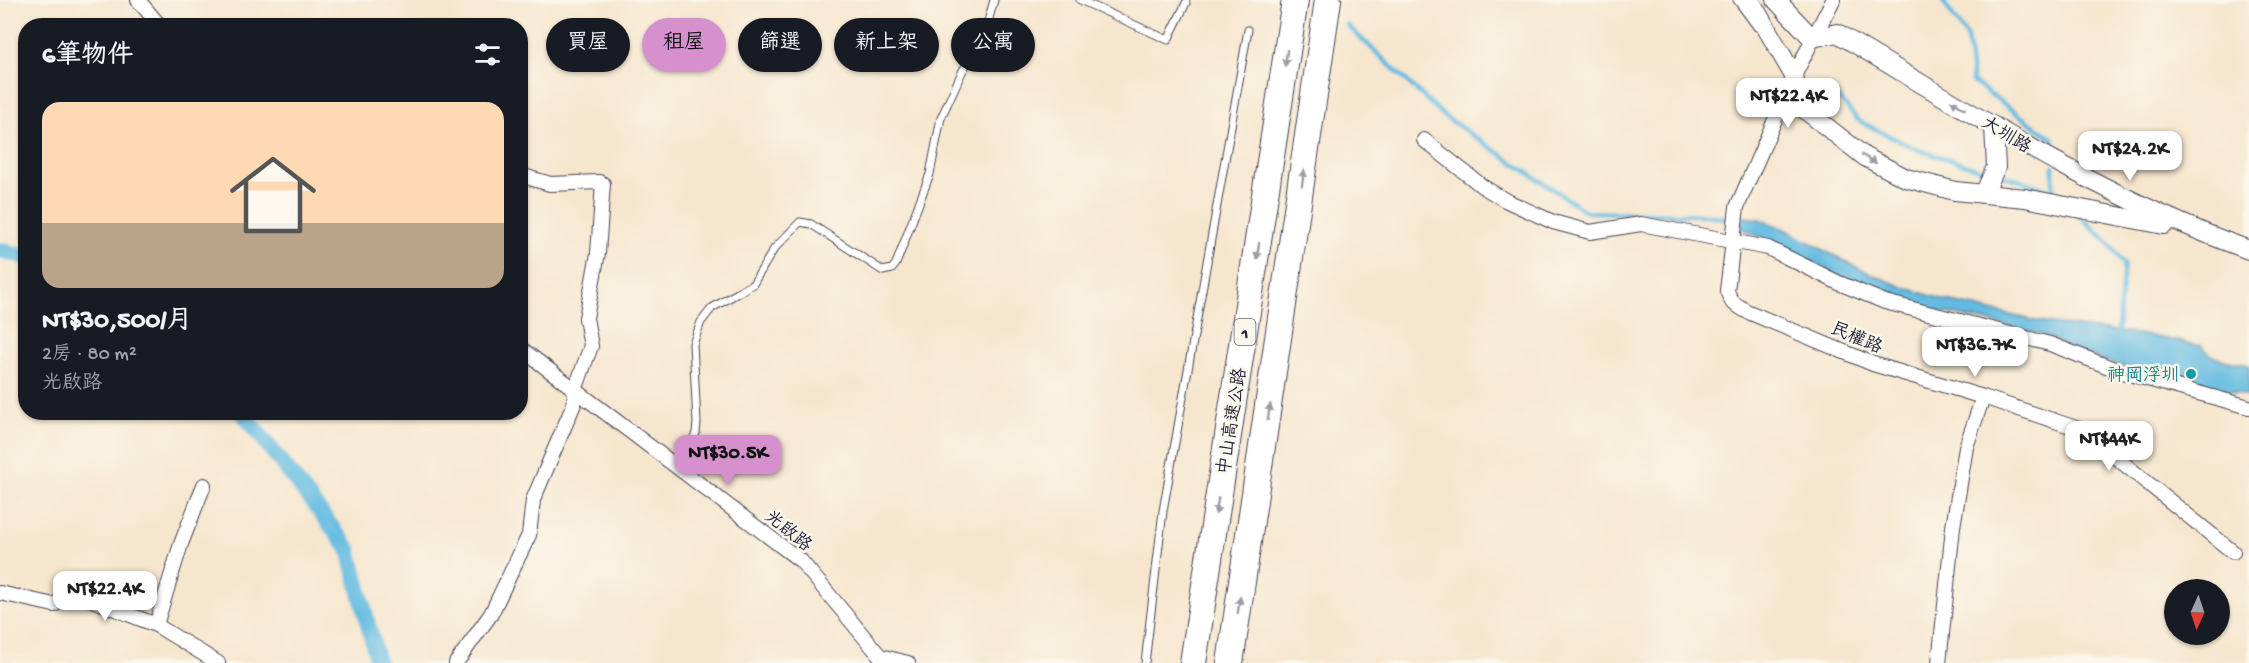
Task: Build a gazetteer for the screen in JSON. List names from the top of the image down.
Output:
{
  "streets": {
    "highway": ["1", "中山高速公路"],
    "street": ["大圳路", "民權路", "光啟路"]
  },
  "crossings": [
    ["大圳路", "民權路"]
  ],
  "places": ["神岡浮圳"],
  "north": "bottom",
  "page": {
    "chip": [
      "買屋",
      "租屋",
      "篩選",
      "新上架",
      "公寓"
    ],
    "heading": "6筆物件",
    "price": [
      "NT$22.4K",
      "NT$24.2K",
      "NT$36.7K",
      "NT$44K",
      "NT$30.5K",
      "NT$22.4K"
    ],
    "list": [
      {
        "name": "NT$30,500/月",
        "note": "2房 · 80 m² · 光啟路"
      }
    ]
  }
}
